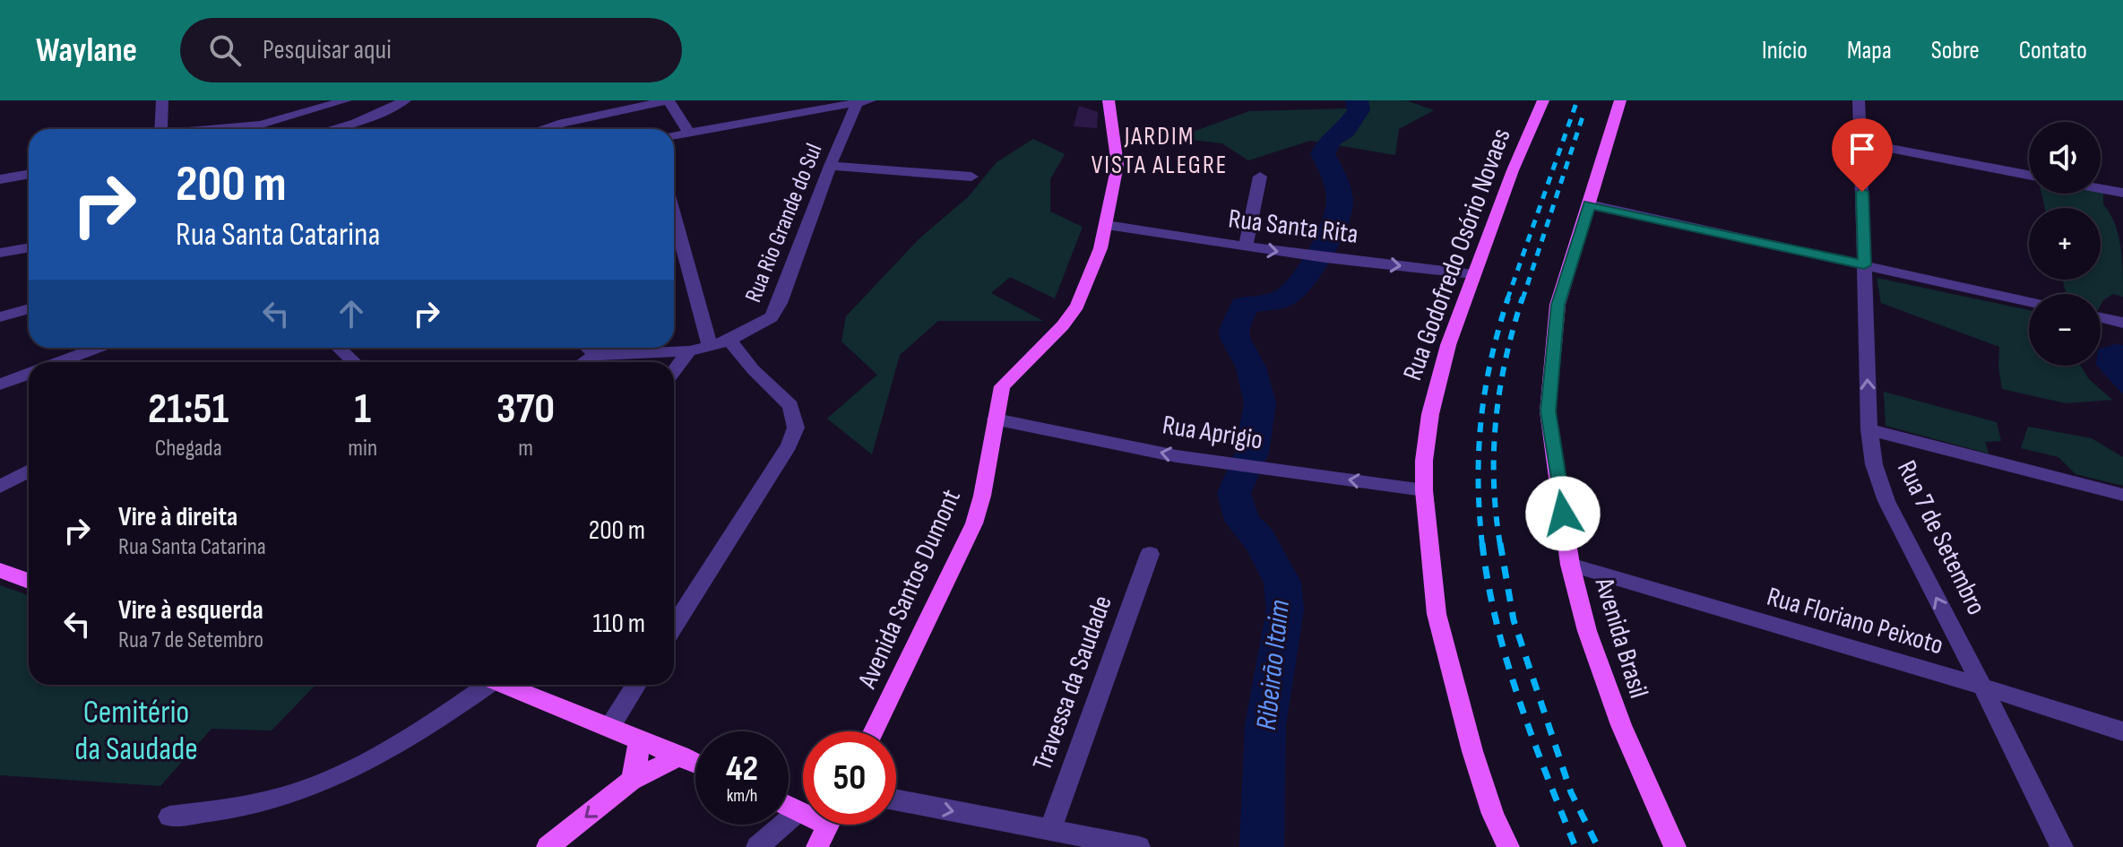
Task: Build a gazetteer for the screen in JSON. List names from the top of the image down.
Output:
{
  "streets": {
    "main road": ["Rua Godofredo Osório Novaes", "Avenida Santos Dumont", "Avenida Brasil"],
    "street": [
      "Rua Rio Grande do Sul",
      "Rua Santa Rita",
      "Rua Aprigio",
      "Rua 7 de Setembro",
      "Rua Floriano Peixoto",
      "Travessa da Saudade"
    ]
  },
  "crossings": [
    ["Rua Santa Rita", "Rua Godofredo Osório Novaes"],
    ["Rua Santa Rita", "Avenida Santos Dumont"],
    ["Rua Godofredo Osório Novaes", "Rua Aprigio"],
    ["Rua Aprigio", "Avenida Santos Dumont"],
    ["Rua 7 de Setembro", "Rua Floriano Peixoto"],
    ["Rua Floriano Peixoto", "Avenida Brasil"]
  ],
  "one_way": ["Rua Santa Rita", "Rua Aprigio", "Rua 7 de Setembro"],
  "districts": ["JARDIM VISTA ALEGRE"],
  "water": ["Ribeirão Itaim"],
  "parks": ["Cemitério da Saudade"],
  "page": {
    "header": "Waylane",
    "search": "Pesquisar aqui",
    "nav": [
      "Início",
      "Mapa",
      "Sobre",
      "Contato"
    ],
    "map_buttons": ["+", "−"],
    "turn": ["200 m", "Rua Santa Catarina"],
    "eta": [
      "21:51",
      "Chegada",
      "1",
      "min",
      "370",
      "m"
    ],
    "list": [
      {
        "name": "Vire à direita",
        "note": "Rua Santa Catarina",
        "value": "200 m"
      },
      {
        "name": "Vire à esquerda",
        "note": "Rua 7 de Setembro",
        "value": "110 m"
      }
    ],
    "speed": "42 km/h",
    "limit": "50"
  }
}
